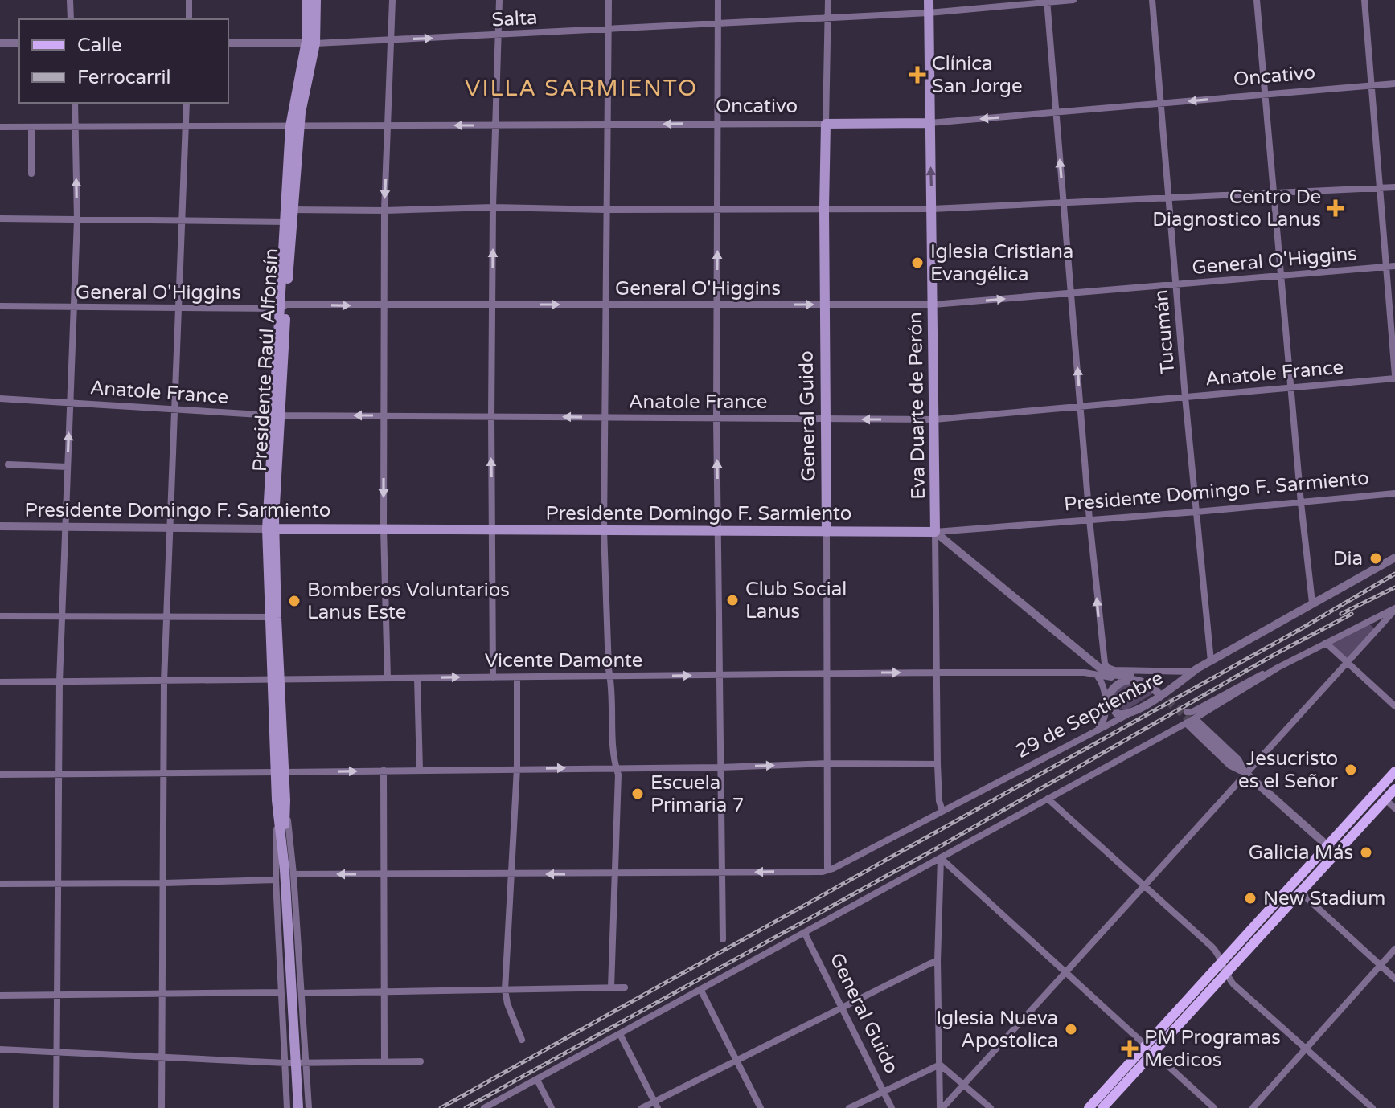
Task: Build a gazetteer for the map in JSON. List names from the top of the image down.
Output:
{
  "streets": {
    "main road": [
      "Oncativo",
      "Presidente Raúl Alfonsín",
      "Eva Duarte de Perón",
      "General Guido",
      "Presidente Domingo F. Sarmiento"
    ],
    "street": [
      "Salta",
      "General O'Higgins",
      "Tucumán",
      "Anatole France",
      "Vicente Damonte",
      "29 de Septiembre"
    ]
  },
  "crossings": [
    ["Salta", "Presidente Raúl Alfonsín"],
    ["Salta", "Eva Duarte de Perón"],
    ["Salta", "General Guido"],
    ["Oncativo", "Tucumán"],
    ["Oncativo", "Presidente Raúl Alfonsín"],
    ["Oncativo", "Eva Duarte de Perón"],
    ["Oncativo", "General Guido"],
    ["General O'Higgins", "Tucumán"],
    ["General O'Higgins", "Presidente Raúl Alfonsín"],
    ["General O'Higgins", "Eva Duarte de Perón"],
    ["General O'Higgins", "General Guido"],
    ["Tucumán", "Anatole France"],
    ["Tucumán", "Presidente Domingo F. Sarmiento"],
    ["Tucumán", "29 de Septiembre"],
    ["Presidente Raúl Alfonsín", "Anatole France"],
    ["Presidente Raúl Alfonsín", "Presidente Domingo F. Sarmiento"],
    ["Presidente Raúl Alfonsín", "Vicente Damonte"],
    ["Anatole France", "Eva Duarte de Perón"],
    ["Anatole France", "General Guido"],
    ["Eva Duarte de Perón", "Presidente Domingo F. Sarmiento"],
    ["Eva Duarte de Perón", "Vicente Damonte"],
    ["Eva Duarte de Perón", "29 de Septiembre"],
    ["General Guido", "Presidente Domingo F. Sarmiento"],
    ["General Guido", "Vicente Damonte"],
    ["General Guido", "29 de Septiembre"],
    ["Vicente Damonte", "29 de Septiembre"]
  ],
  "districts": ["VILLA SARMIENTO"],
  "places": {
    "health": ["Clínica San Jorge", "Centro De Diagnostico Lanus", "PM Programas Medicos"],
    "other": [
      "Iglesia Cristiana Evangélica",
      "Dia",
      "Club Social Lanus",
      "Bomberos Voluntarios Lanus Este",
      "Jesucristo es el Señor",
      "Escuela Primaria 7",
      "Galicia Más",
      "New Stadium",
      "Iglesia Nueva Apostolica"
    ]
  },
  "legend": ["Calle", "Ferrocarril"]
}
